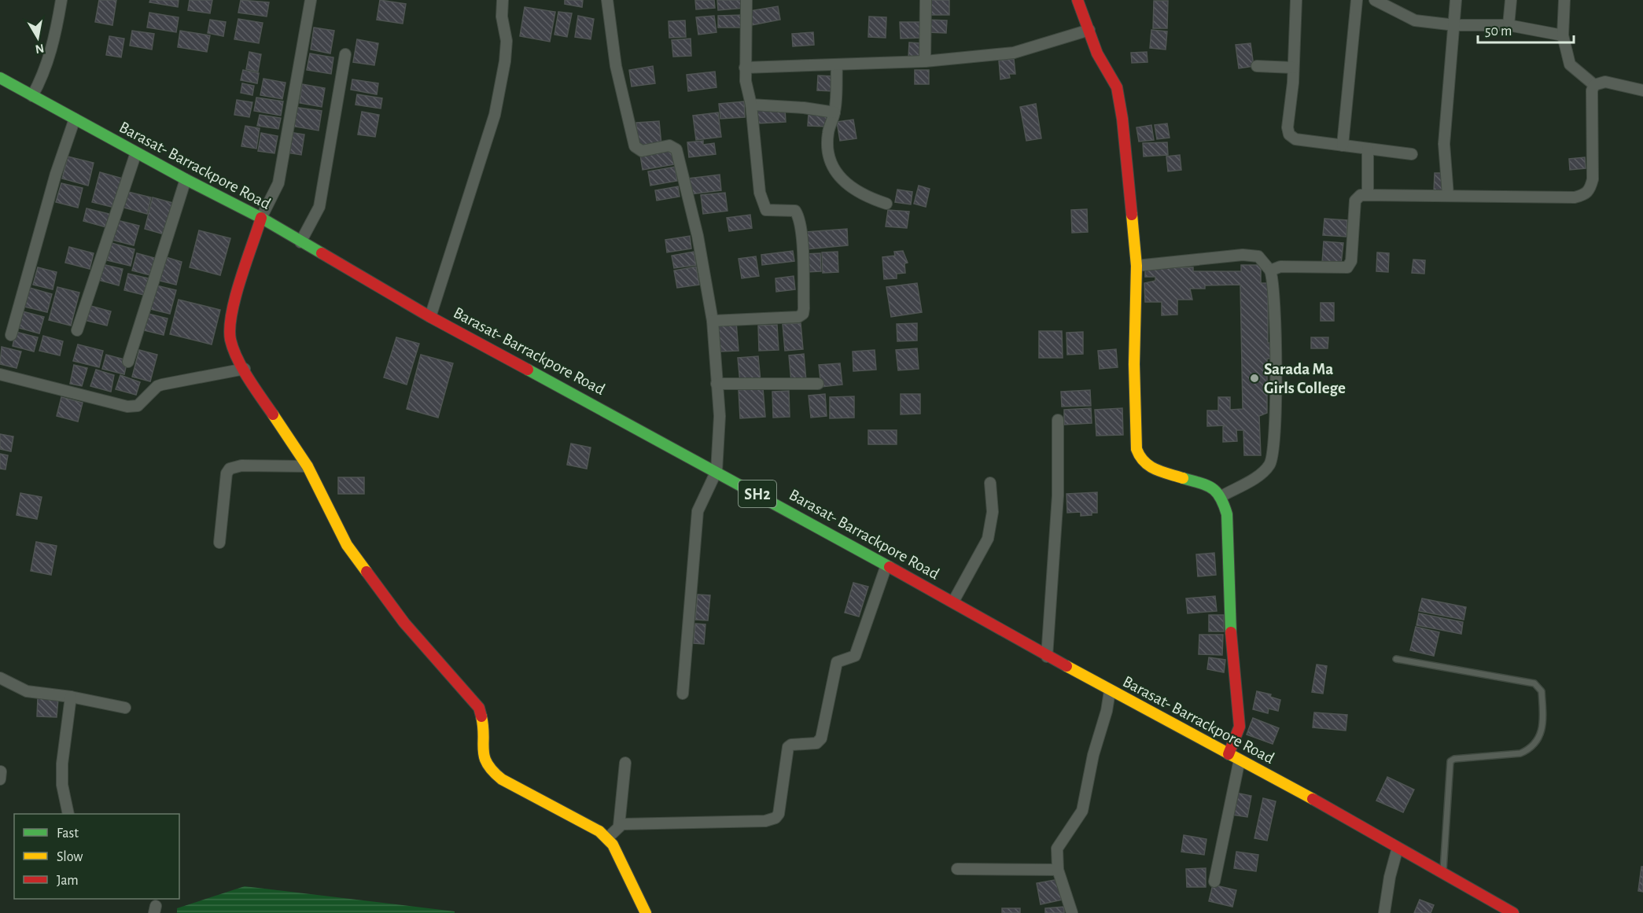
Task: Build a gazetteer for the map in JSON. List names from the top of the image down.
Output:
{
  "streets": {
    "main road": ["Barasat- Barrackpore Road", "SH2"]
  },
  "places": ["Sarada Ma Girls College"],
  "legend": ["Fast", "Slow", "Jam"],
  "scale_bar": "50 m",
  "north": "bottom"
}
